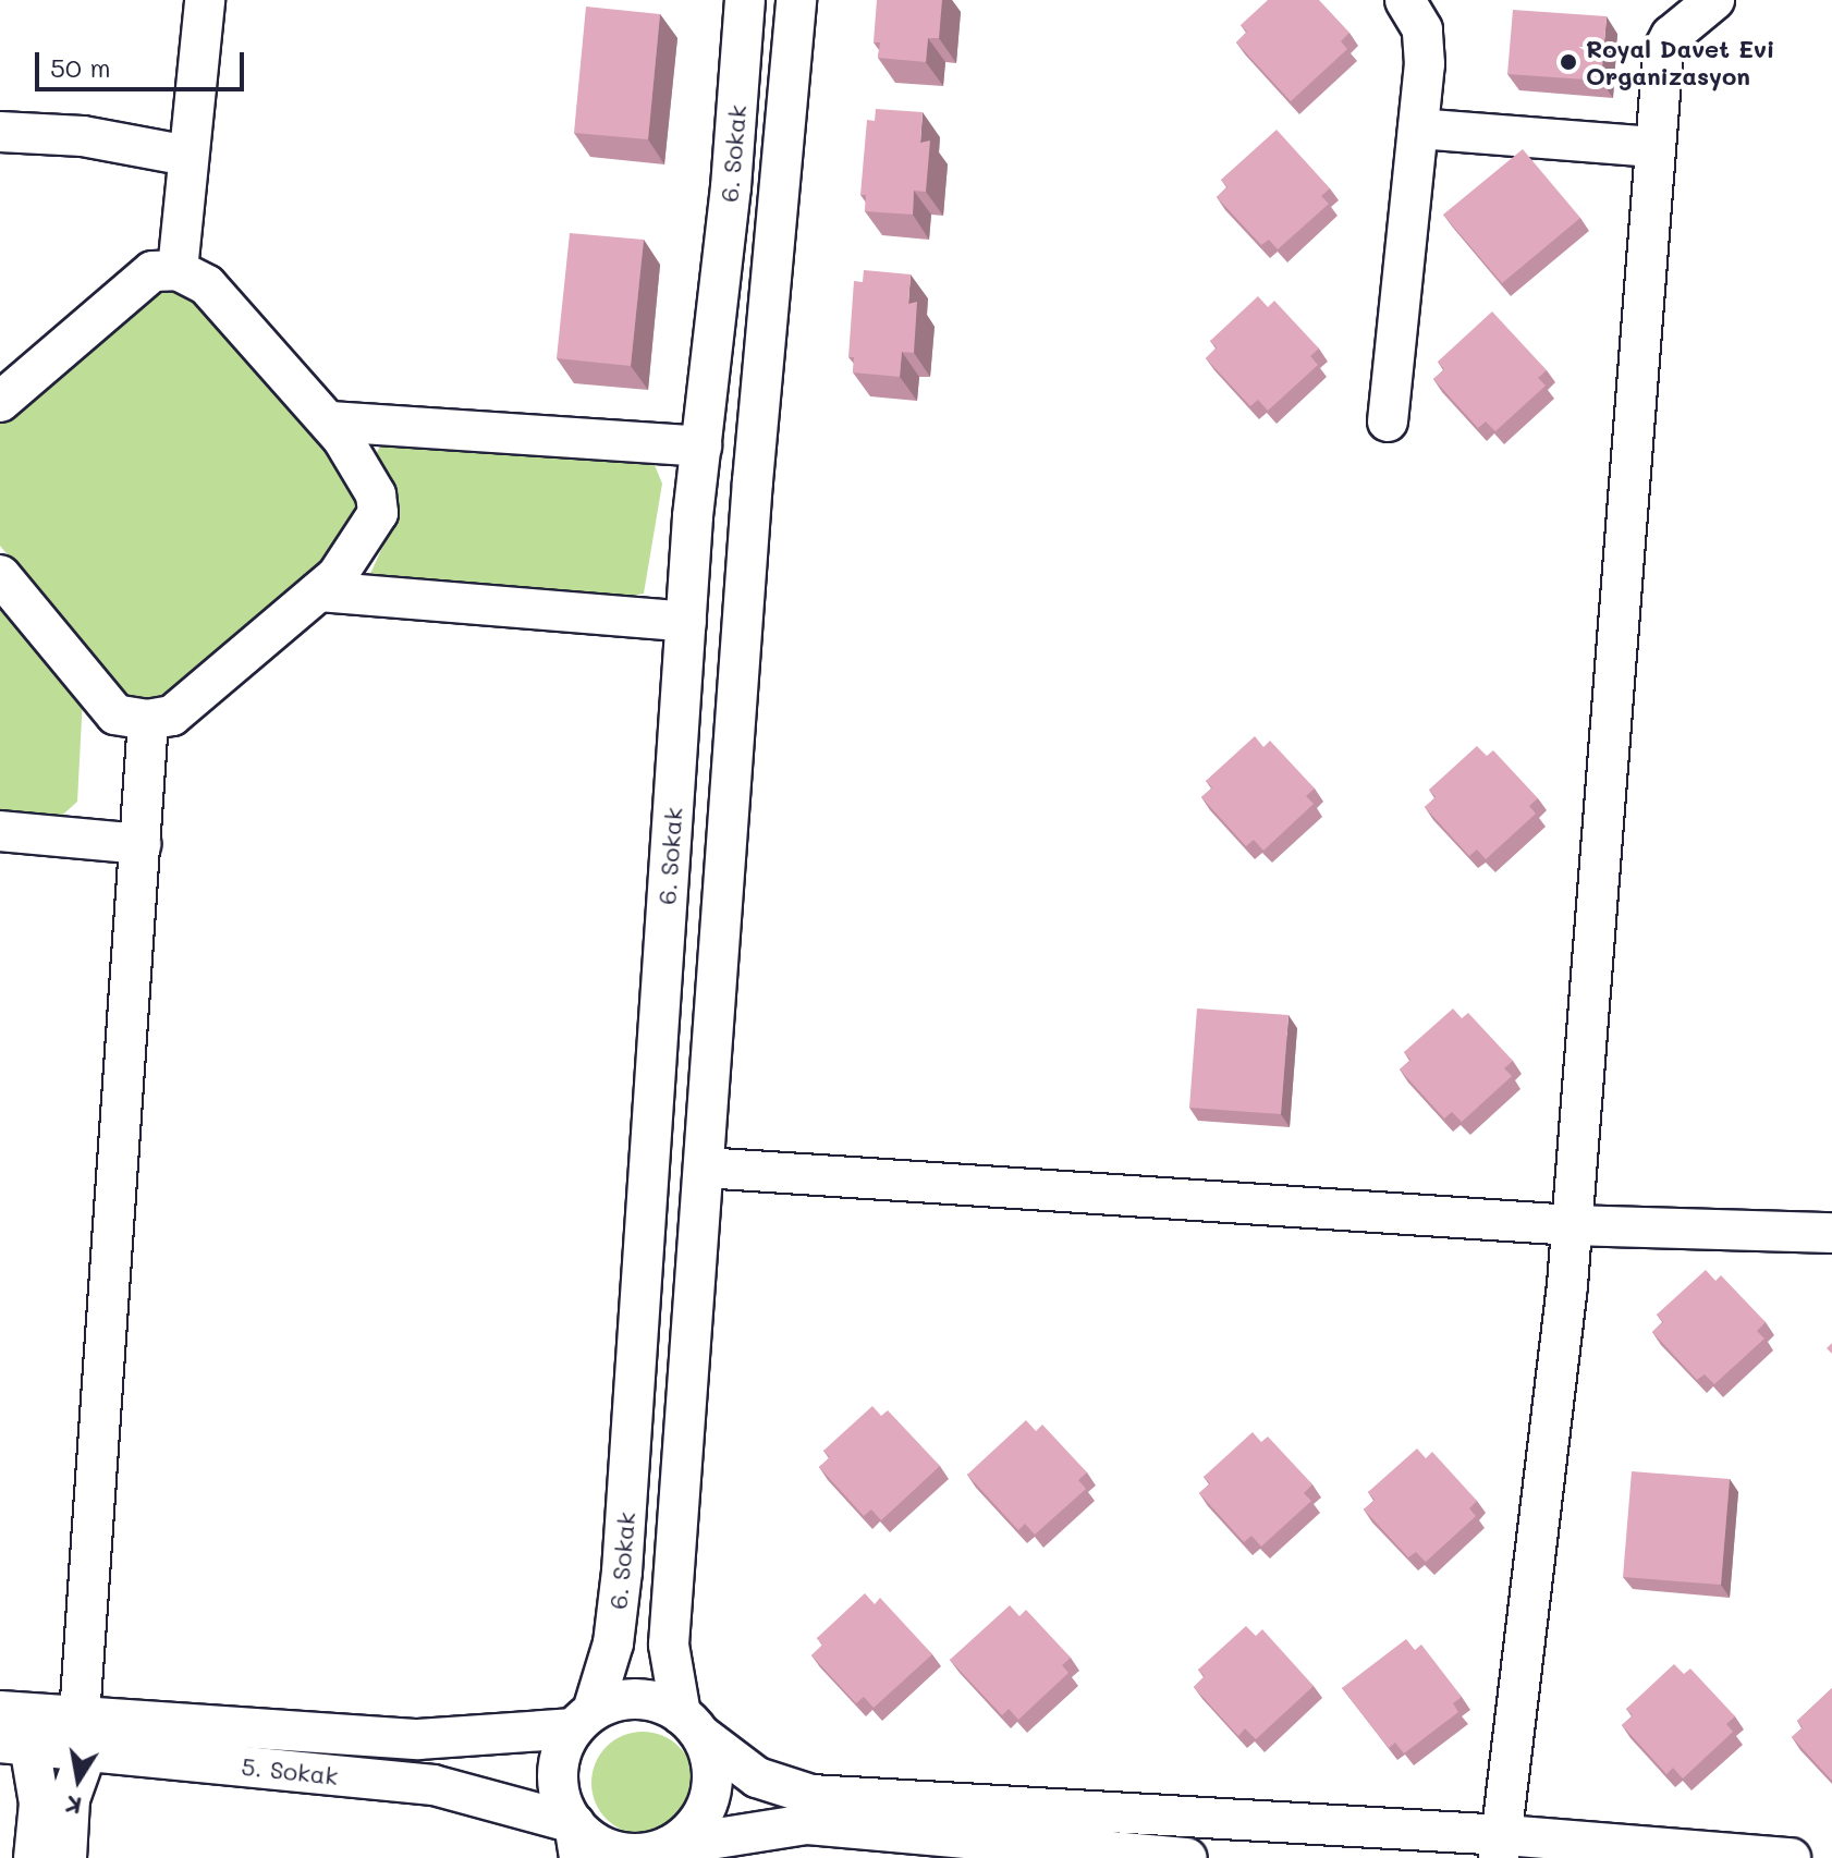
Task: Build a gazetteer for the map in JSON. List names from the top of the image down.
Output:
{
  "streets": {
    "street": ["6. Sokak", "5. Sokak"]
  },
  "crossings": [
    ["6. Sokak", "5. Sokak"]
  ],
  "places": ["Royal Davet Evi Organizasyon"],
  "scale_bar": "50 m",
  "north": "bottom"
}
